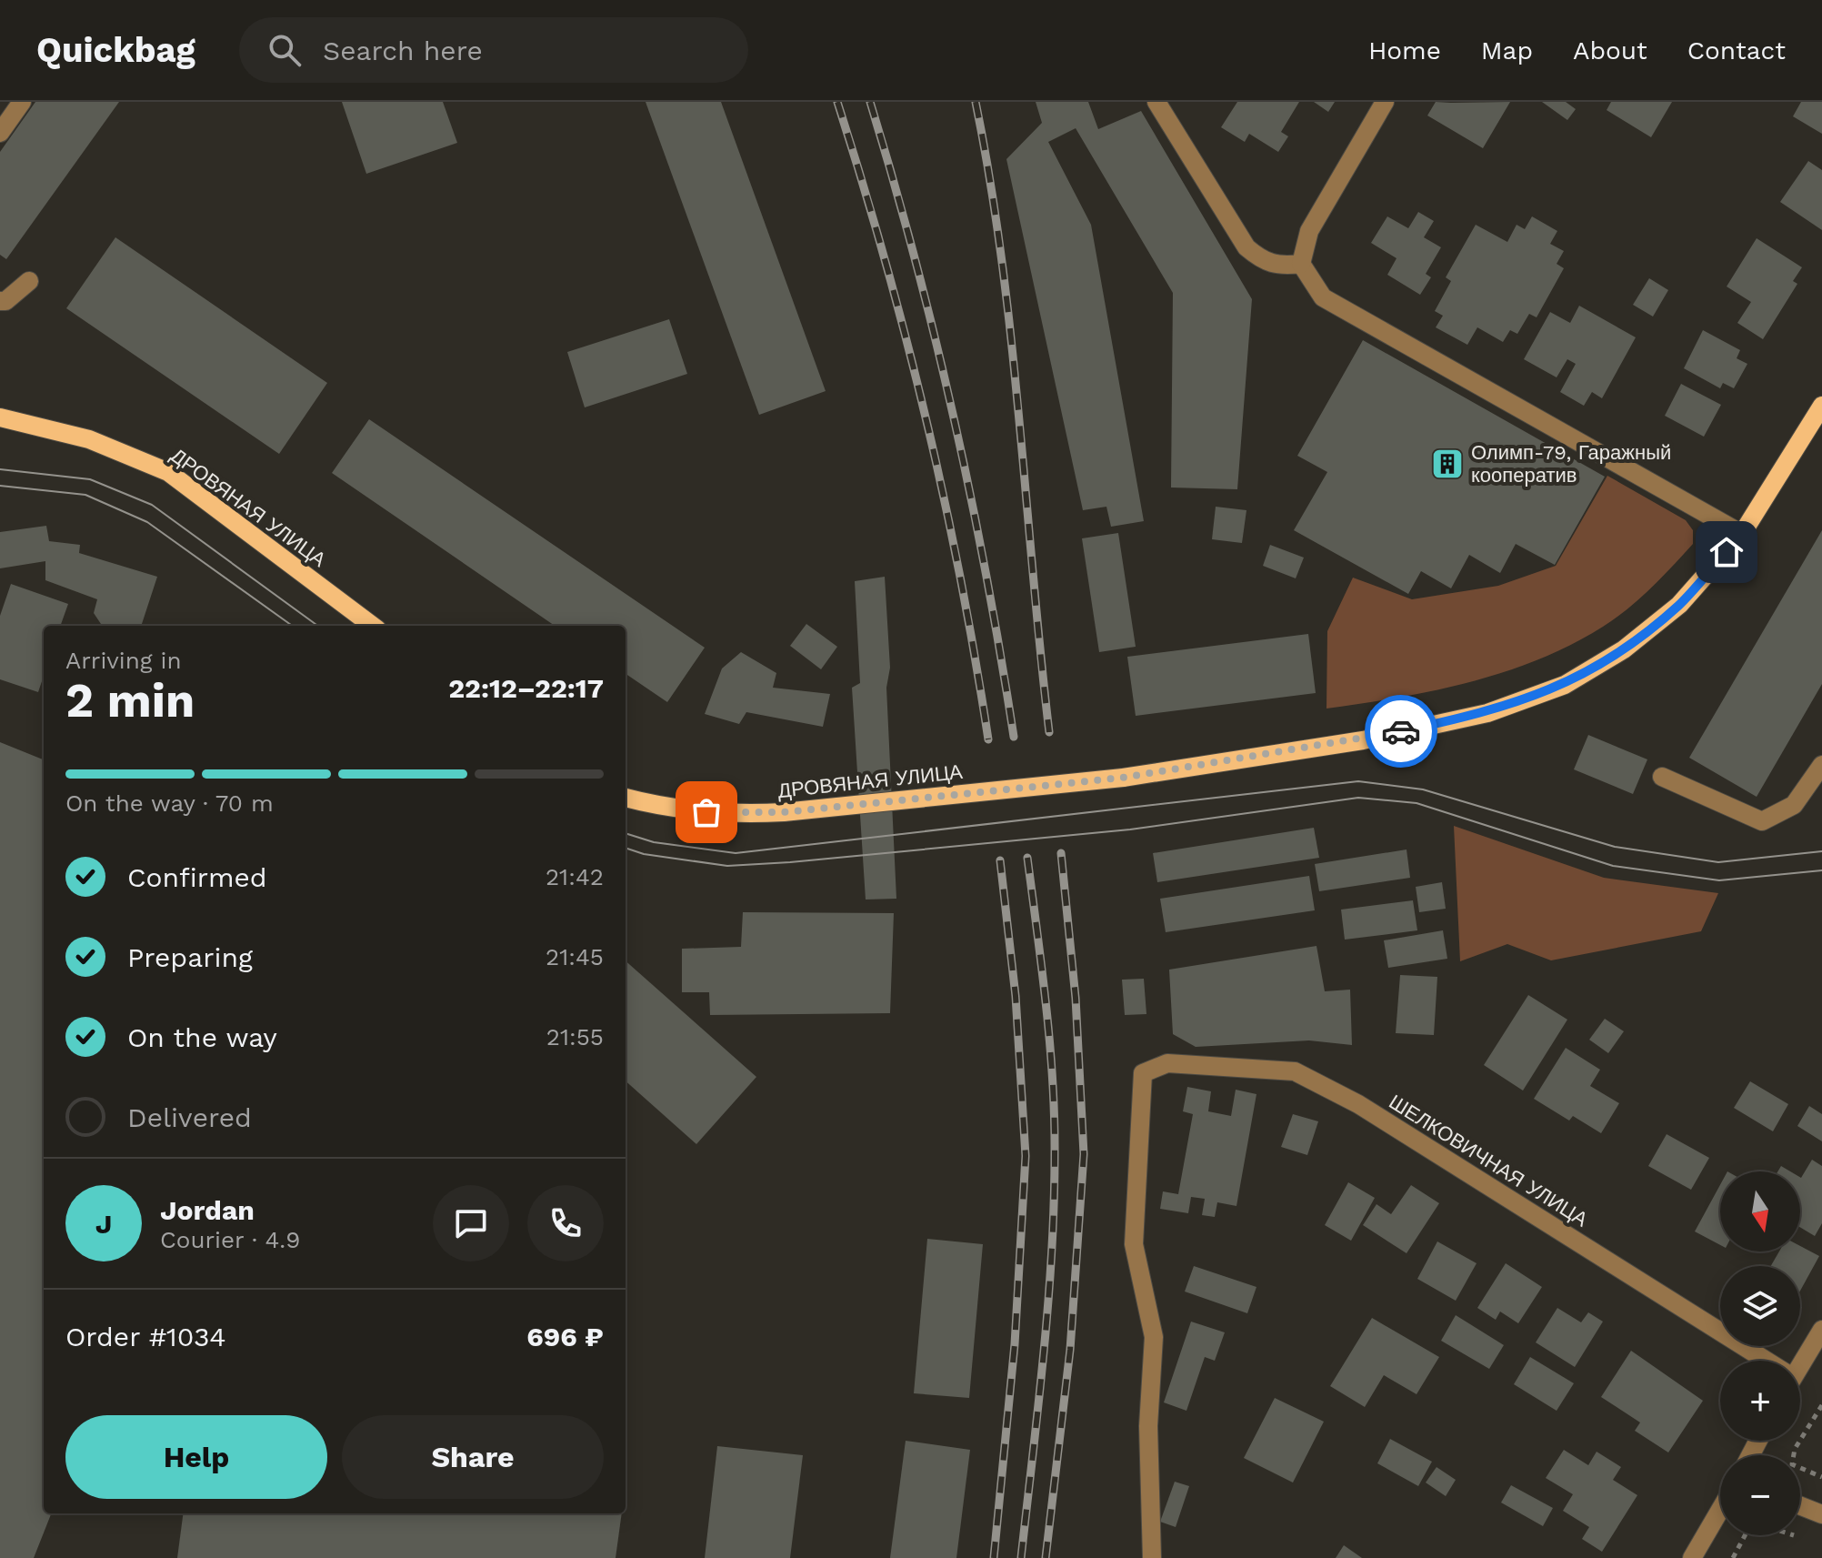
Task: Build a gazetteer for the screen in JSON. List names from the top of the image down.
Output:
{
  "streets": {
    "main road": ["ДРОВЯНАЯ УЛИЦА"],
    "street": ["ШЕЛКОВИЧНАЯ УЛИЦА"]
  },
  "places": {
    "building": ["Олимп-79, Гаражный кооператив"]
  },
  "north": "bottom",
  "page": {
    "header": "Quickbag",
    "search": "Search here",
    "nav": [
      "Home",
      "Map",
      "About",
      "Contact"
    ],
    "heading": ["2 min", "Arriving in", "22:12–22:17"],
    "panel": [
      "Jordan",
      "Courier · 4.9",
      "Order #1034",
      "696 ₽"
    ],
    "bar": "On the way · 70 m",
    "list": [
      ["Confirmed", "21:42"],
      ["Preparing", "21:45"],
      ["On the way", "21:55"],
      "Delivered"
    ],
    "map_buttons": ["+", "−"],
    "round": "J",
    "buttons": ["Help", "Share"]
  }
}
